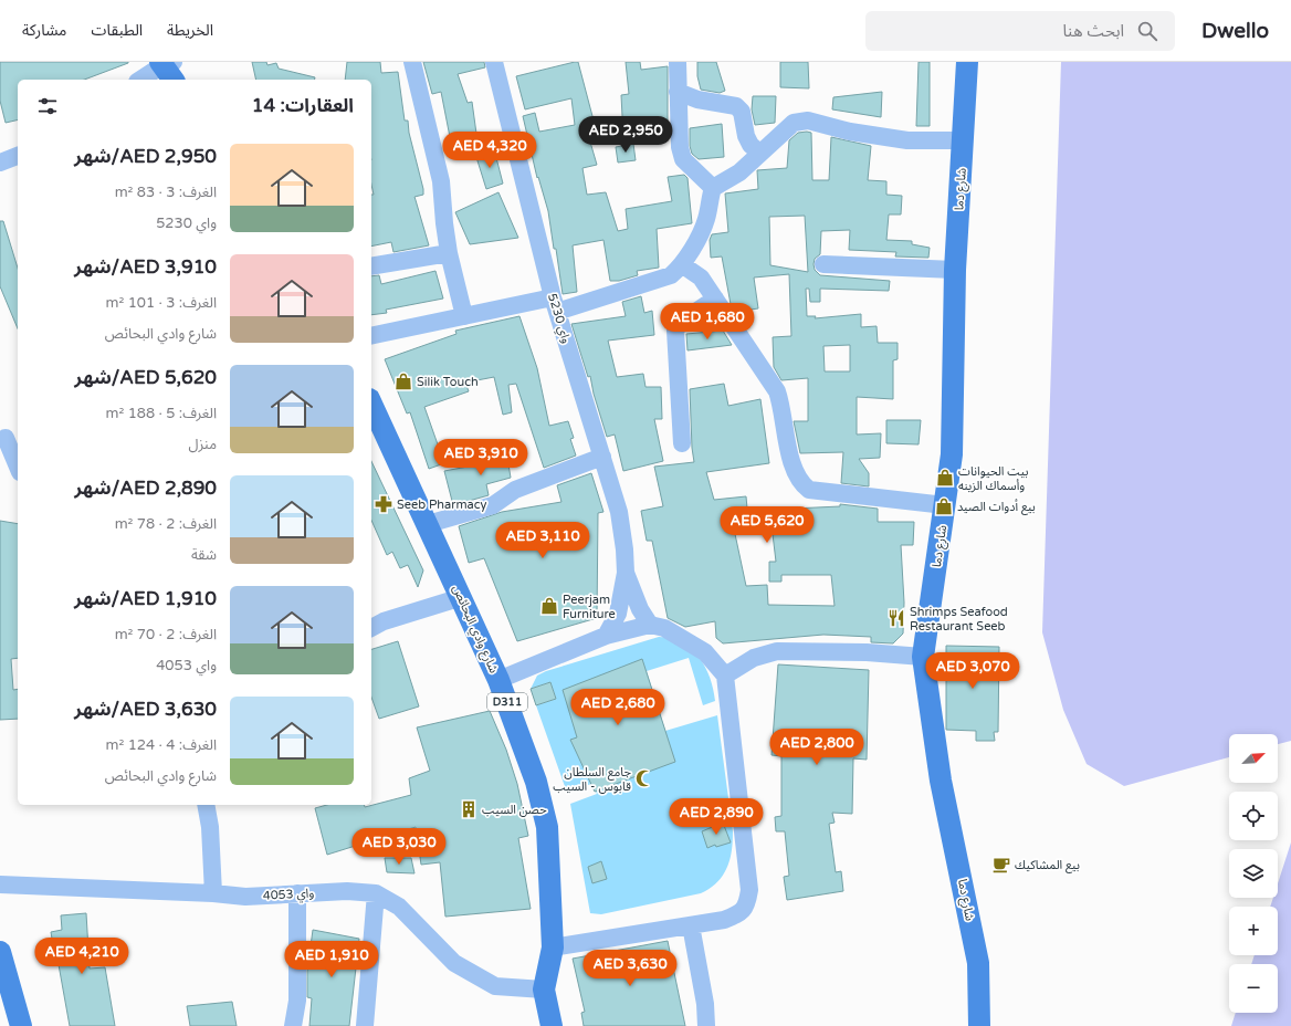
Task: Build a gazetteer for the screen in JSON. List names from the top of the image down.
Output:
{
  "streets": {
    "main road": ["شارع دما", "شارع وادي البحائص", "D311"],
    "street": ["واي 5230", "واي 4053"]
  },
  "crossings": [
    ["شارع وادي البحائص", "واي 4053"]
  ],
  "places": {
    "shop": [
      "Silik Touch",
      "بيت الحيوانات وأسماك الزينه",
      "بيع أدوات الصيد",
      "Peerjam Furniture"
    ],
    "pharmacy": ["Seeb Pharmacy"],
    "restaurant": ["Shrimps Seafood Restaurant Seeb"],
    "mosque": ["جامع السلطان قابوس - السيب"],
    "building": ["حصن السيب"],
    "cafe": ["بيع المشاكيك"]
  },
  "north": "top right",
  "page": {
    "header": "Dwello",
    "search": "ابحث هنا",
    "nav": ["الخريطة", "الطبقات", "مشاركة"],
    "heading": "العقارات: 14",
    "price": [
      "AED 2,950",
      "AED 4,320",
      "AED 1,680",
      "AED 3,910",
      "AED 5,620",
      "AED 3,110",
      "AED 3,070",
      "AED 2,680",
      "AED 2,800",
      "AED 2,890",
      "AED 3,030",
      "AED 4,210",
      "AED 1,910",
      "AED 3,630"
    ],
    "list": [
      {
        "name": "AED 2,950/شهر",
        "note": "الغرف: 3 · 83 m² · واي 5230"
      },
      {
        "name": "AED 3,910/شهر",
        "note": "الغرف: 3 · 101 m² · شارع وادي البحائص"
      },
      {
        "name": "AED 5,620/شهر",
        "note": "الغرف: 5 · 188 m² · منزل"
      },
      {
        "name": "AED 2,890/شهر",
        "note": "الغرف: 2 · 78 m² · شقة"
      },
      {
        "name": "AED 1,910/شهر",
        "note": "الغرف: 2 · 70 m² · واي 4053"
      },
      {
        "name": "AED 3,630/شهر",
        "note": "الغرف: 4 · 124 m² · شارع وادي البحائص"
      }
    ],
    "map_buttons": ["+", "−"]
  }
}
